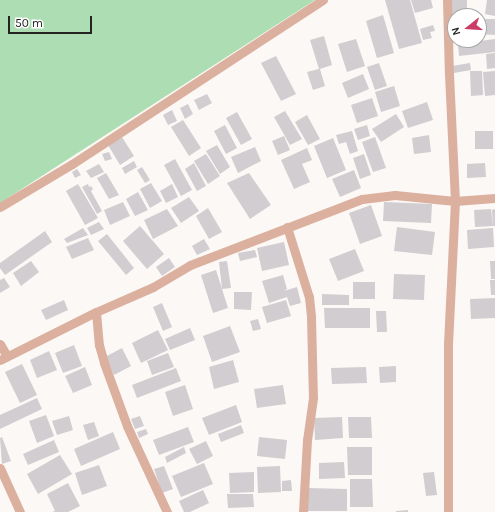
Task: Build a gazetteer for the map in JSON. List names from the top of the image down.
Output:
{
  "scale_bar": "50 m",
  "north": "left"
}
